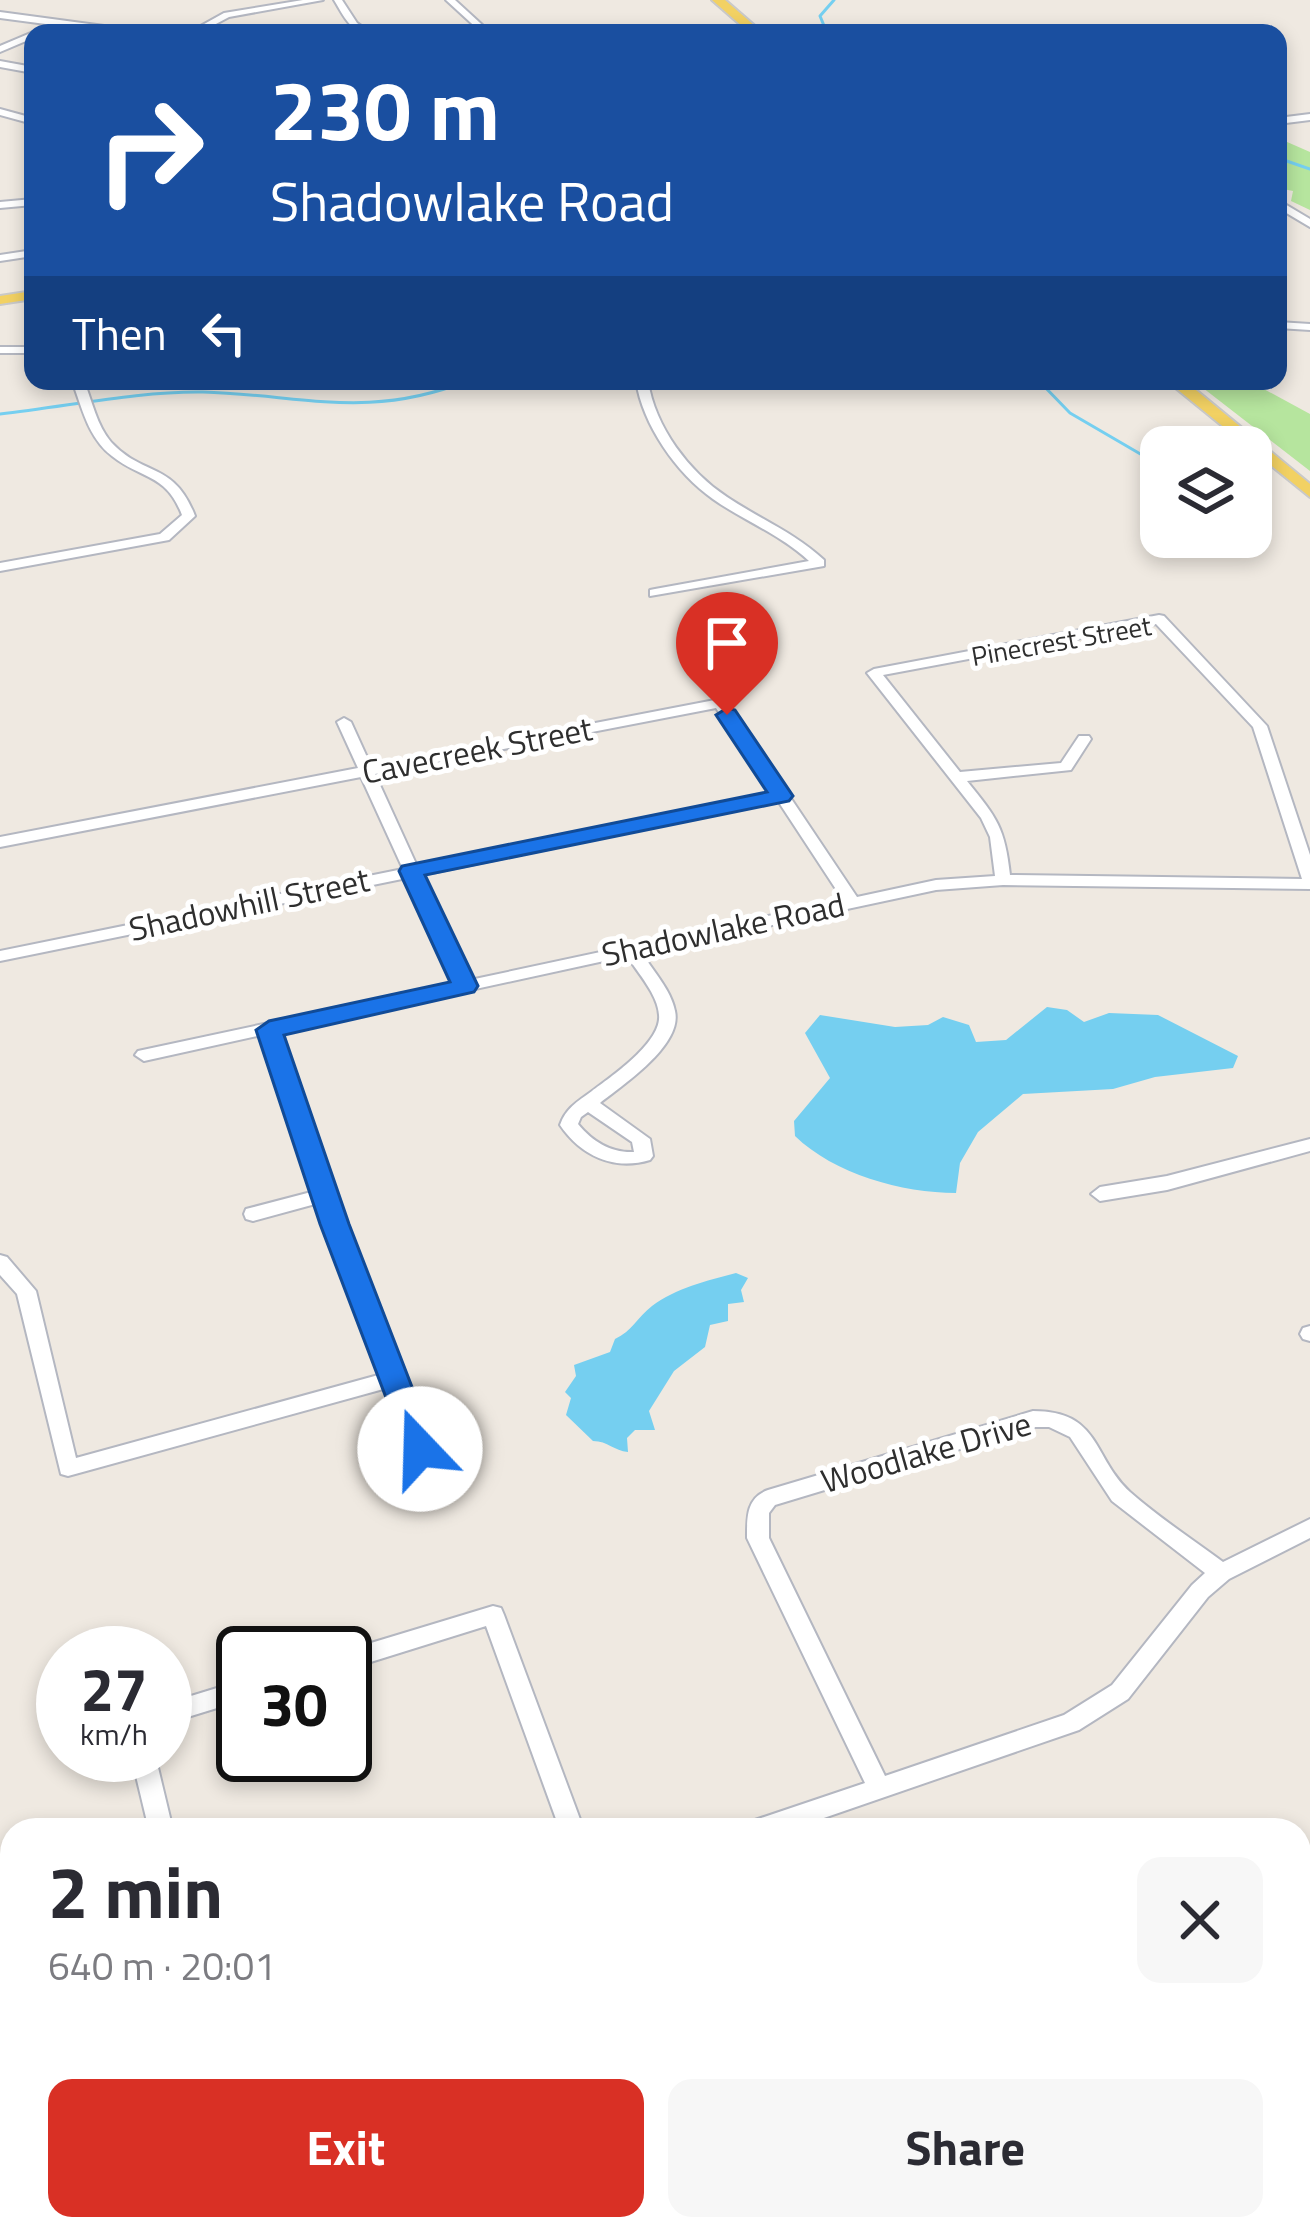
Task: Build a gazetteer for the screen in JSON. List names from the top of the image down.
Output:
{
  "streets": {
    "street": [
      "Pinecrest Street",
      "Cavecreek Street",
      "Shadowhill Street",
      "Shadowlake Road",
      "Woodlake Drive"
    ]
  },
  "crossings": [
    ["Pinecrest Street", "Shadowlake Road"],
    ["Cavecreek Street", "Shadowhill Street"],
    ["Cavecreek Street", "Shadowlake Road"]
  ],
  "page": {
    "turn": ["230 m", "Shadowlake Road"],
    "then": "Then",
    "speed": "27 km/h",
    "limit": "30",
    "heading": ["2 min", "640 m · 20:01"],
    "buttons": ["Exit", "Share"]
  }
}
